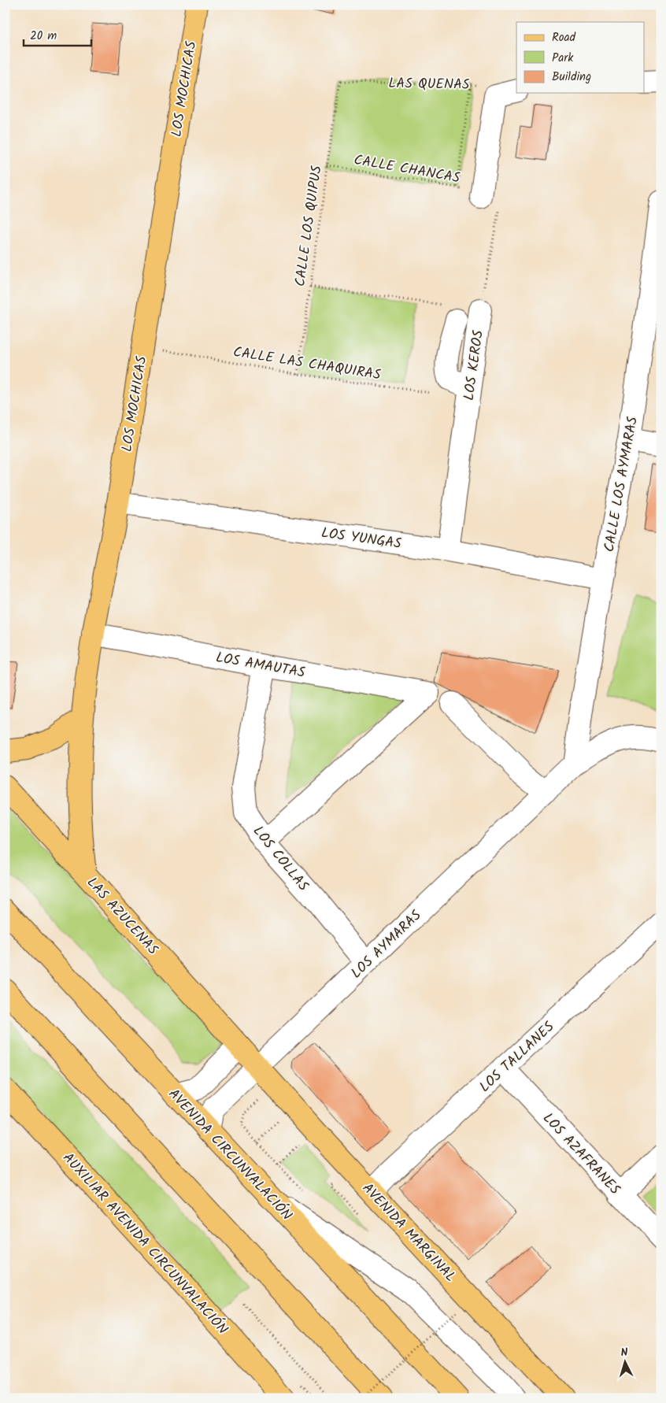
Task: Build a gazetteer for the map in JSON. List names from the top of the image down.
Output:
{
  "streets": {
    "main road": [
      "LOS MOCHICAS",
      "LAS AZUCENAS",
      "AVENIDA CIRCUNVALACIÓN",
      "AVENIDA MARGINAL",
      "AUXILIAR AVENIDA CIRCUNVALACIÓN"
    ],
    "street": [
      "LOS KEROS",
      "CALLE LOS AYMARAS",
      "LOS YUNGAS",
      "LOS AMAUTAS",
      "LOS COLLAS",
      "LOS AYMARAS",
      "LOS TALLANES",
      "LOS AZAFRANES"
    ],
    "path": [
      "LAS QUENAS",
      "CALLE CHANCAS",
      "CALLE LOS QUIPUS",
      "CALLE LAS CHAQUIRAS"
    ]
  },
  "crossings": [
    ["LAS QUENAS", "CALLE LOS QUIPUS"],
    ["LOS MOCHICAS", "CALLE LAS CHAQUIRAS"],
    ["LOS MOCHICAS", "LOS YUNGAS"],
    ["LOS MOCHICAS", "LOS AMAUTAS"],
    ["LOS MOCHICAS", "LAS AZUCENAS"],
    ["CALLE CHANCAS", "CALLE LOS QUIPUS"],
    ["CALLE CHANCAS", "LOS KEROS"],
    ["CALLE LOS QUIPUS", "CALLE LAS CHAQUIRAS"],
    ["LOS KEROS", "LOS YUNGAS"],
    ["CALLE LOS AYMARAS", "LOS YUNGAS"],
    ["CALLE LOS AYMARAS", "LOS AYMARAS"],
    ["LOS AMAUTAS", "LOS COLLAS"],
    ["LOS COLLAS", "LOS AYMARAS"],
    ["LAS AZUCENAS", "LOS AYMARAS"],
    ["LAS AZUCENAS", "AVENIDA MARGINAL"],
    ["LOS AYMARAS", "AVENIDA CIRCUNVALACIÓN"],
    ["LOS AYMARAS", "AVENIDA MARGINAL"],
    ["LOS TALLANES", "LOS AZAFRANES"],
    ["LOS TALLANES", "AVENIDA MARGINAL"]
  ],
  "legend": ["Road", "Park", "Building"],
  "scale_bar": "20 m",
  "north": "top"
}
